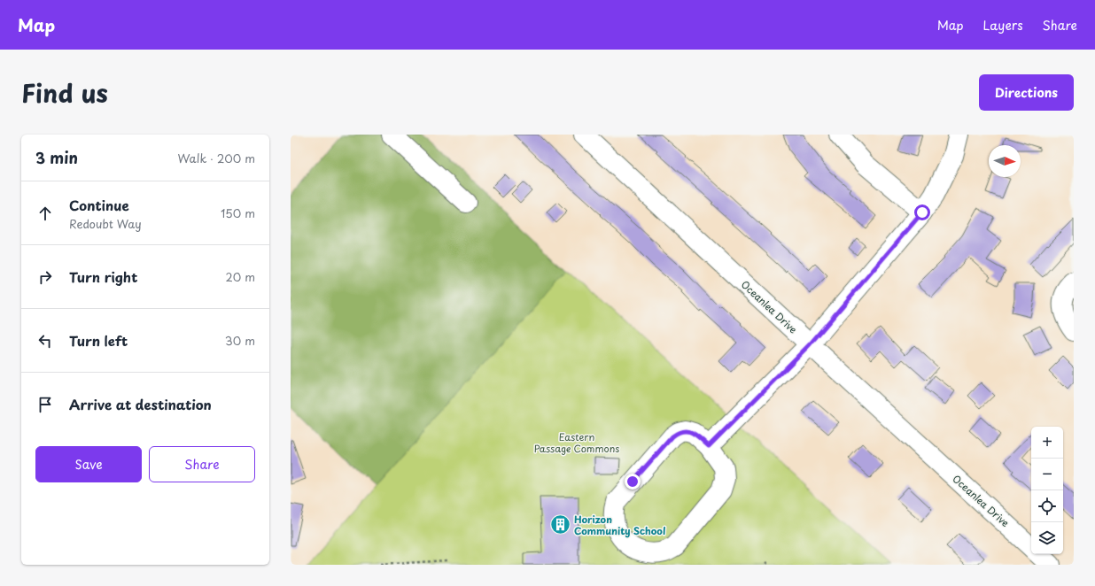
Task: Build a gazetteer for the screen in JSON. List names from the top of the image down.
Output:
{
  "streets": {
    "street": ["Oceanlea Drive"]
  },
  "parks": ["Eastern Passage Commons"],
  "places": {
    "building": ["Horizon Community School"]
  },
  "north": "right",
  "page": {
    "header": "Map",
    "nav": ["Map", "Layers", "Share"],
    "title": "Find us",
    "buttons": [
      "Directions",
      ["Save", "Share"]
    ],
    "heading": ["3 min", "Walk · 200 m"],
    "list": [
      ["Continue", "Redoubt Way", "150 m"],
      ["Turn right", "20 m"],
      ["Turn left", "30 m"],
      "Arrive at destination"
    ],
    "map_buttons": ["+", "−"]
  }
}
